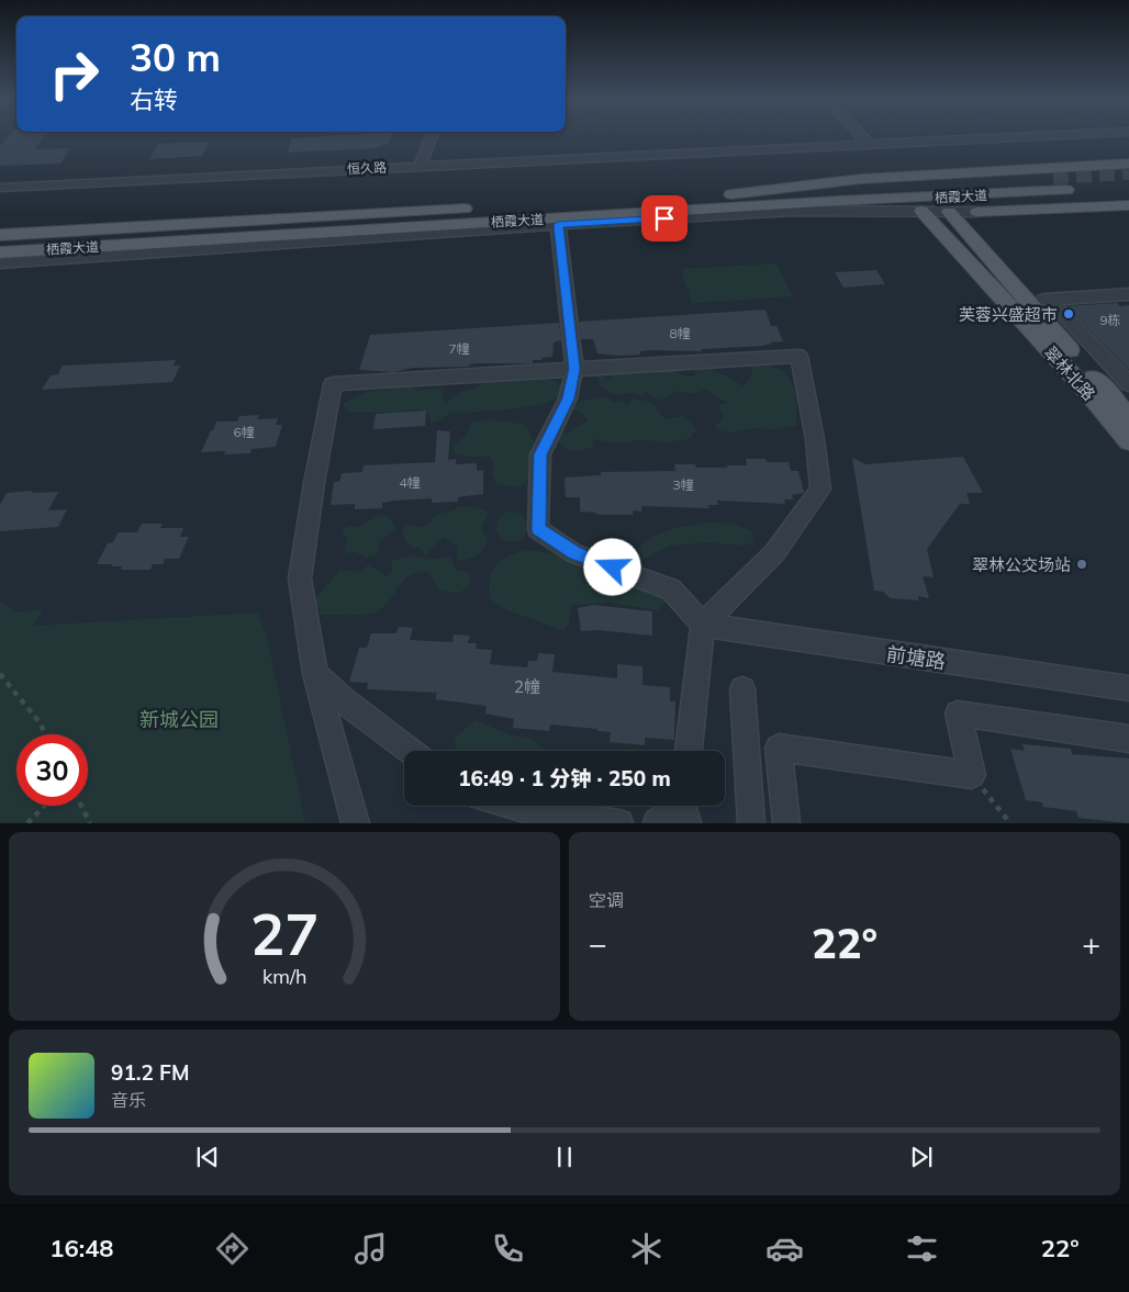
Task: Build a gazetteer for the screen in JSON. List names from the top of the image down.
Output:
{
  "streets": {
    "main road": ["栖霞大道", "翠林北路"],
    "street": ["恒久路", "前塘路"]
  },
  "parks": ["新城公园"],
  "places": ["芙蓉兴盛超市", "翠林公交场站"],
  "house_numbers": [
    "9栋",
    "8幢",
    "7幢",
    "6幢",
    "4幢",
    "3幢",
    "2幢"
  ],
  "page": {
    "turn": ["30 m", "右转"],
    "limit": "30",
    "trip": "16:49 · 1 分钟 · 250 m",
    "tile": "空调",
    "heat": ["−", "22°", "+"],
    "song": ["91.2 FM", "音乐"],
    "tabs": ["16:48", "22°"],
    "gauge": ["27", "km/h"]
  }
}
